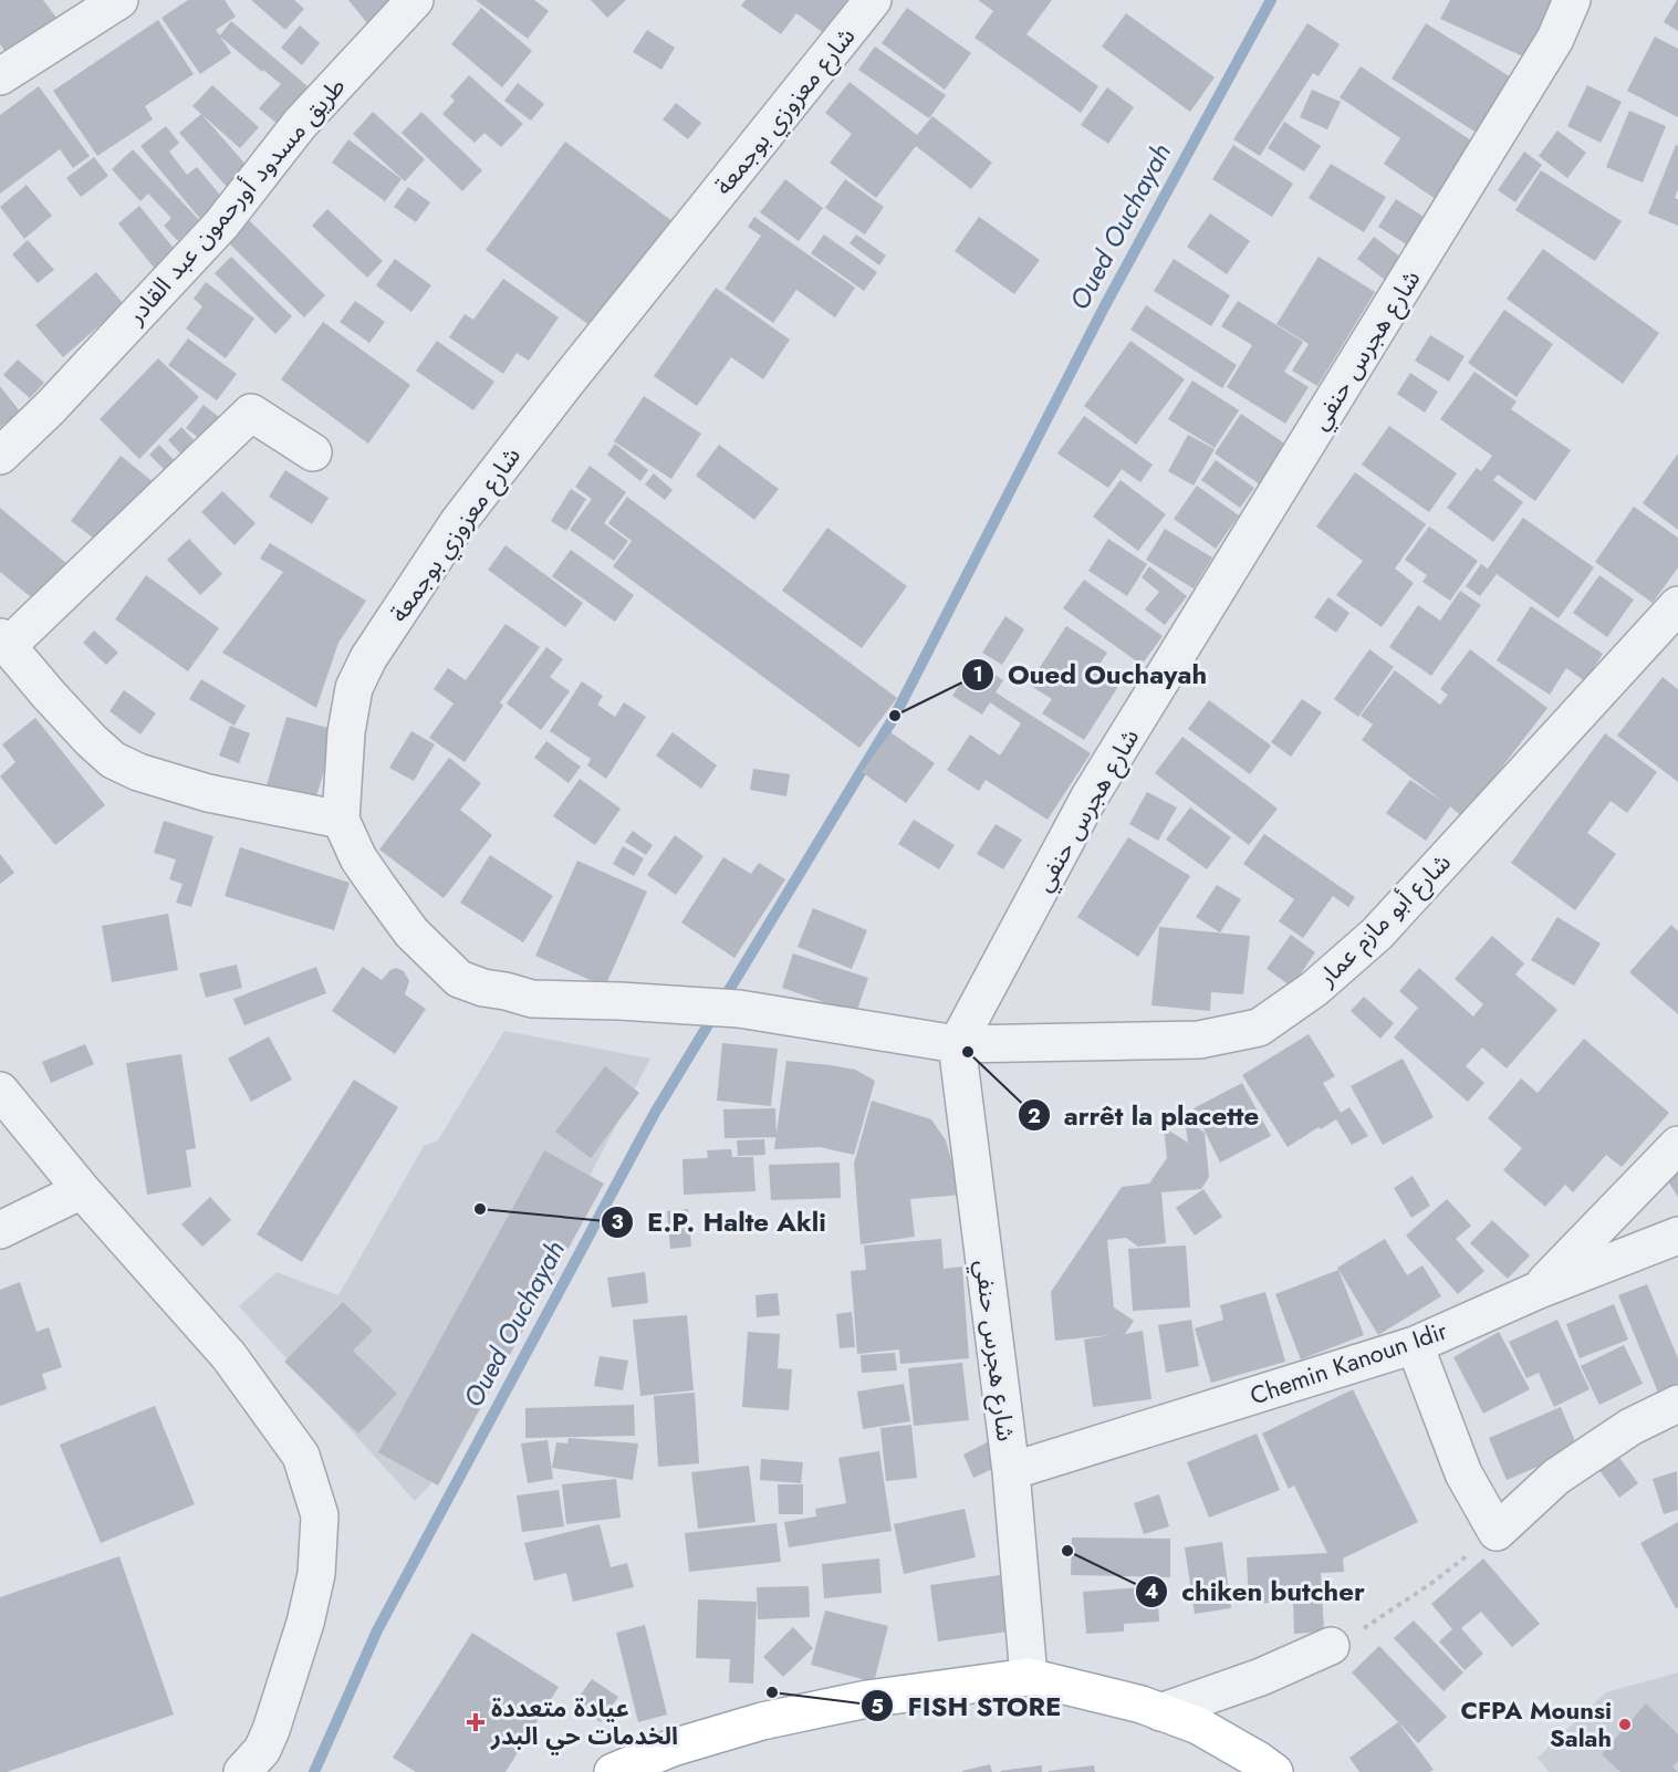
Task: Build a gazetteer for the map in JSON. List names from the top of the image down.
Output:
{
  "streets": {
    "street": [
      "شارع معزوزي بوجمعة",
      "طريق مسدود أورحمون عبد القادر",
      "شارع هجرس حنفي",
      "شارع أبو مازم عمار",
      "Chemin Kanoun Idir"
    ]
  },
  "crossings": [
    ["شارع معزوزي بوجمعة", "شارع أبو مازم عمار"],
    ["شارع هجرس حنفي", "شارع أبو مازم عمار"],
    ["شارع هجرس حنفي", "Chemin Kanoun Idir"]
  ],
  "water": ["Oued Ouchayah"],
  "places": {
    "other": [
      "Oued Ouchayah",
      "arrêt la placette",
      "E.P. Halte Akli",
      "chiken butcher",
      "FISH STORE",
      "CFPA Mounsi Salah"
    ],
    "health": ["عيادة متعددة الخدمات حي البدر"]
  }
}
